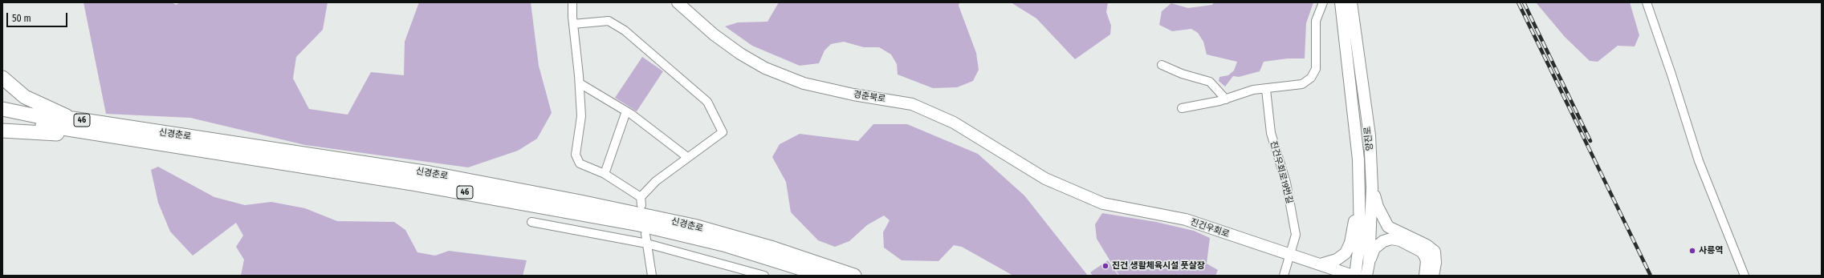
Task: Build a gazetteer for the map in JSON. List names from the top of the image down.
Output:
{
  "streets": {
    "highway": ["46", "신경춘로"],
    "main road": ["경춘북로", "양진로", "진건우회로"],
    "street": ["진건우회로19번길"]
  },
  "crossings": [
    ["경춘북로", "진건우회로"],
    ["46", "신경춘로"],
    ["진건우회로19번길", "진건우회로"]
  ],
  "places": ["사릉역", "진건 생활체육시설 풋살장"],
  "scale_bar": "50 m"
}
